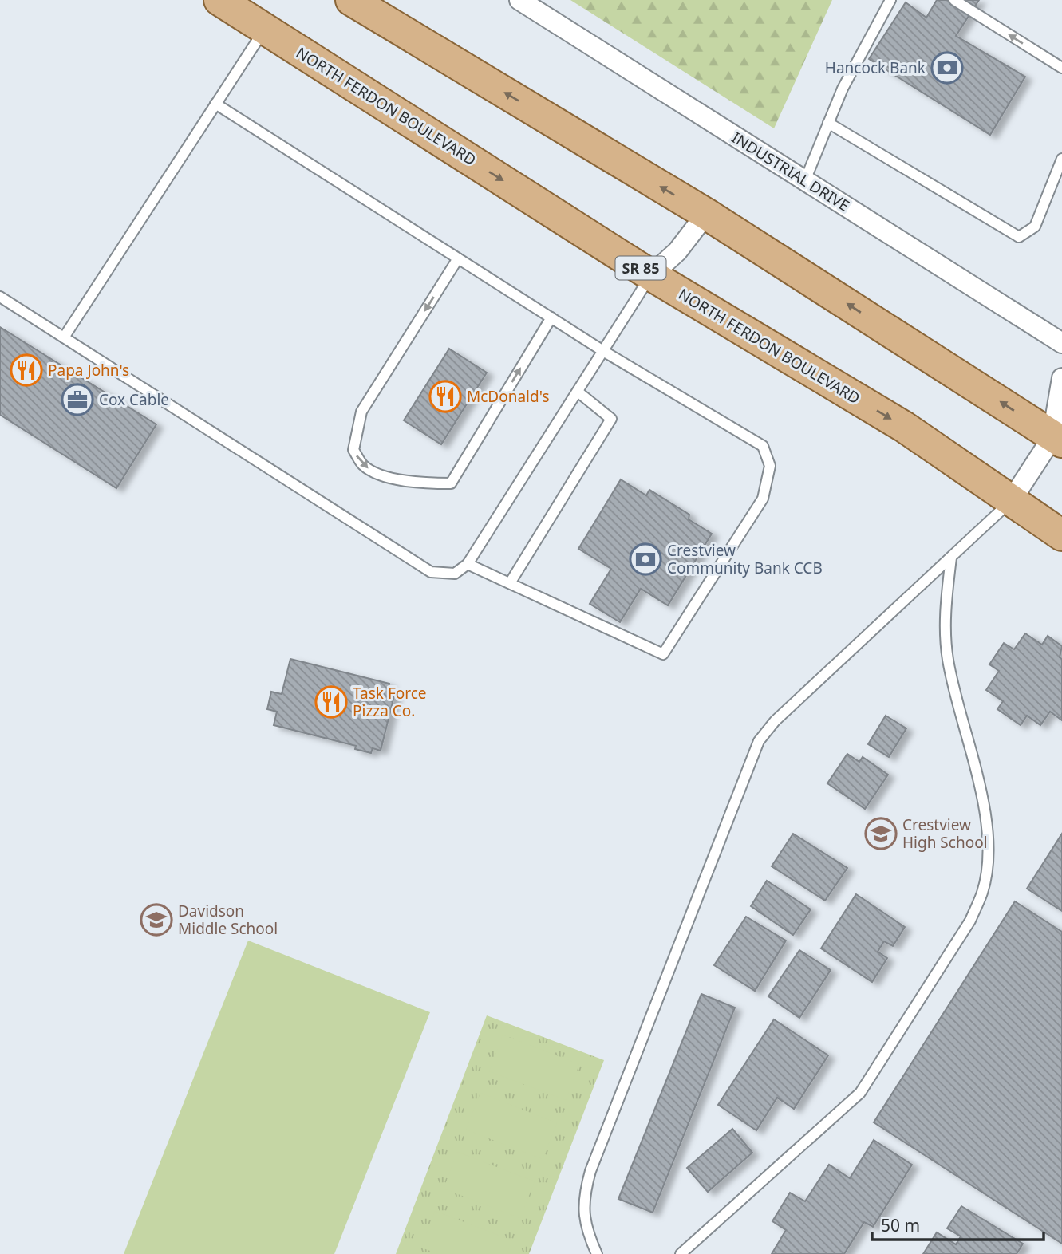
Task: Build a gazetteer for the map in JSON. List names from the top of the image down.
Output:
{
  "streets": {
    "main road": ["NORTH FERDON BOULEVARD", "SR 85"],
    "street": ["INDUSTRIAL DRIVE"]
  },
  "places": {
    "bank": ["Hancock Bank", "Crestview Community Bank CCB"],
    "restaurant": ["Papa John's", "McDonald's", "Task Force Pizza Co."],
    "office": ["Cox Cable"],
    "school or university": ["Crestview High School", "Davidson Middle School"]
  },
  "scale_bar": "50 m"
}
